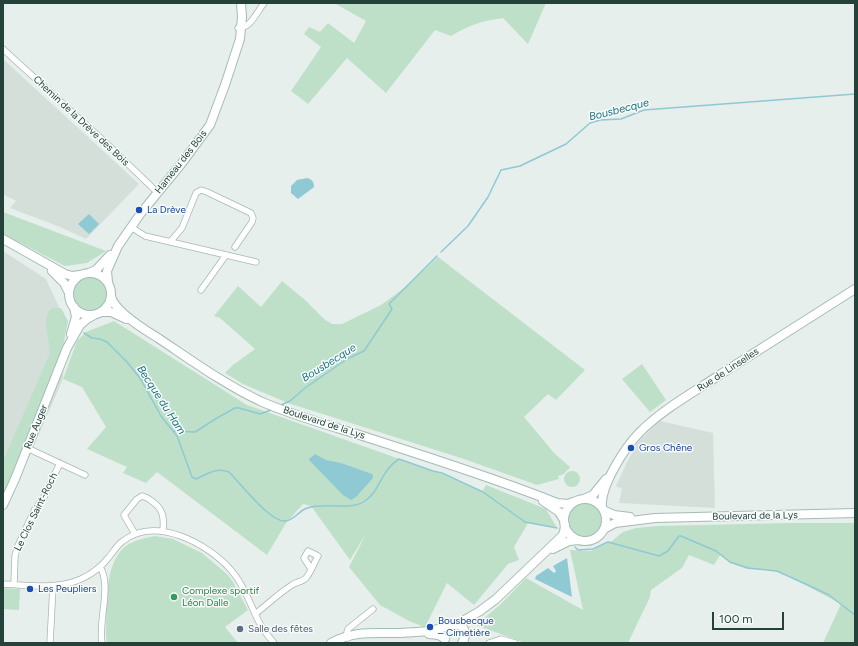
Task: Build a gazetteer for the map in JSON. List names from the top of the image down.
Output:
{
  "streets": {
    "main road": [
      "Hameau des Bois",
      "Rue de Linselles",
      "Boulevard de la Lys",
      "Rue Auger"
    ],
    "street": ["Chemin de la Drève des Bois", "Le Clos Saint-Roch"]
  },
  "crossings": [
    ["Chemin de la Drève des Bois", "Hameau des Bois"],
    ["Hameau des Bois", "Boulevard de la Lys"],
    ["Hameau des Bois", "Rue Auger"],
    ["Rue de Linselles", "Boulevard de la Lys"],
    ["Boulevard de la Lys", "Rue Auger"],
    ["Rue Auger", "Le Clos Saint-Roch"]
  ],
  "water": ["Bousbecque", "Becque du Ham"],
  "places": [
    "La Drève",
    "Gros Chêne",
    "Les Peupliers",
    "Complexe sportif Léon Dalle",
    "Bousbecque – Cimetière",
    "Salle des fêtes"
  ],
  "scale_bar": "100 m"
}
